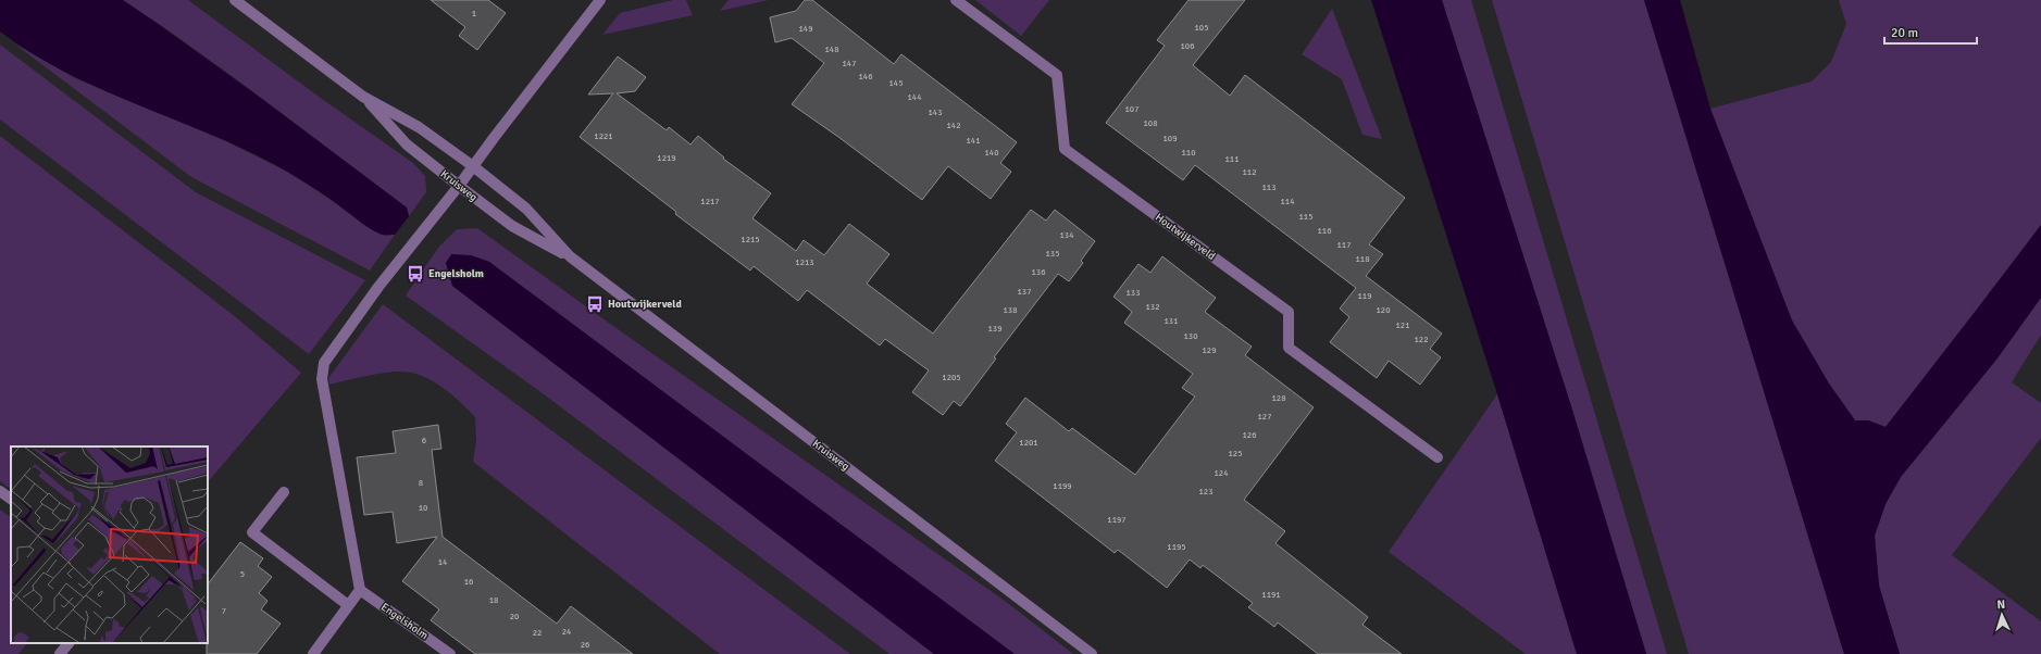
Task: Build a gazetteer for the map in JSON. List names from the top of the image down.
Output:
{
  "streets": {
    "street": ["Kruisweg", "Houtwijkerveld", "Engelsholm"]
  },
  "places": {
    "bus stop": ["Engelsholm", "Houtwijkerveld"]
  },
  "house_numbers": [
    "1",
    "105",
    "149",
    "106",
    "148",
    "147",
    "146",
    "145",
    "144",
    "107",
    "143",
    "108",
    "142",
    "1221",
    "109",
    "141",
    "140",
    "110",
    "1219",
    "111",
    "112",
    "113",
    "1217",
    "114",
    "115",
    "116",
    "134",
    "1215",
    "117",
    "135",
    "118",
    "1213",
    "136",
    "137",
    "133",
    "119",
    "132",
    "138",
    "120",
    "131",
    "121",
    "139",
    "130",
    "122",
    "129",
    "1205",
    "128",
    "127",
    "126",
    "6",
    "1201",
    "125",
    "124",
    "8",
    "1199",
    "123",
    "10",
    "1197",
    "1195",
    "14",
    "5",
    "16",
    "1191",
    "18",
    "7",
    "20",
    "24",
    "22",
    "26"
  ],
  "scale_bar": "20 m",
  "north": "top"
}
